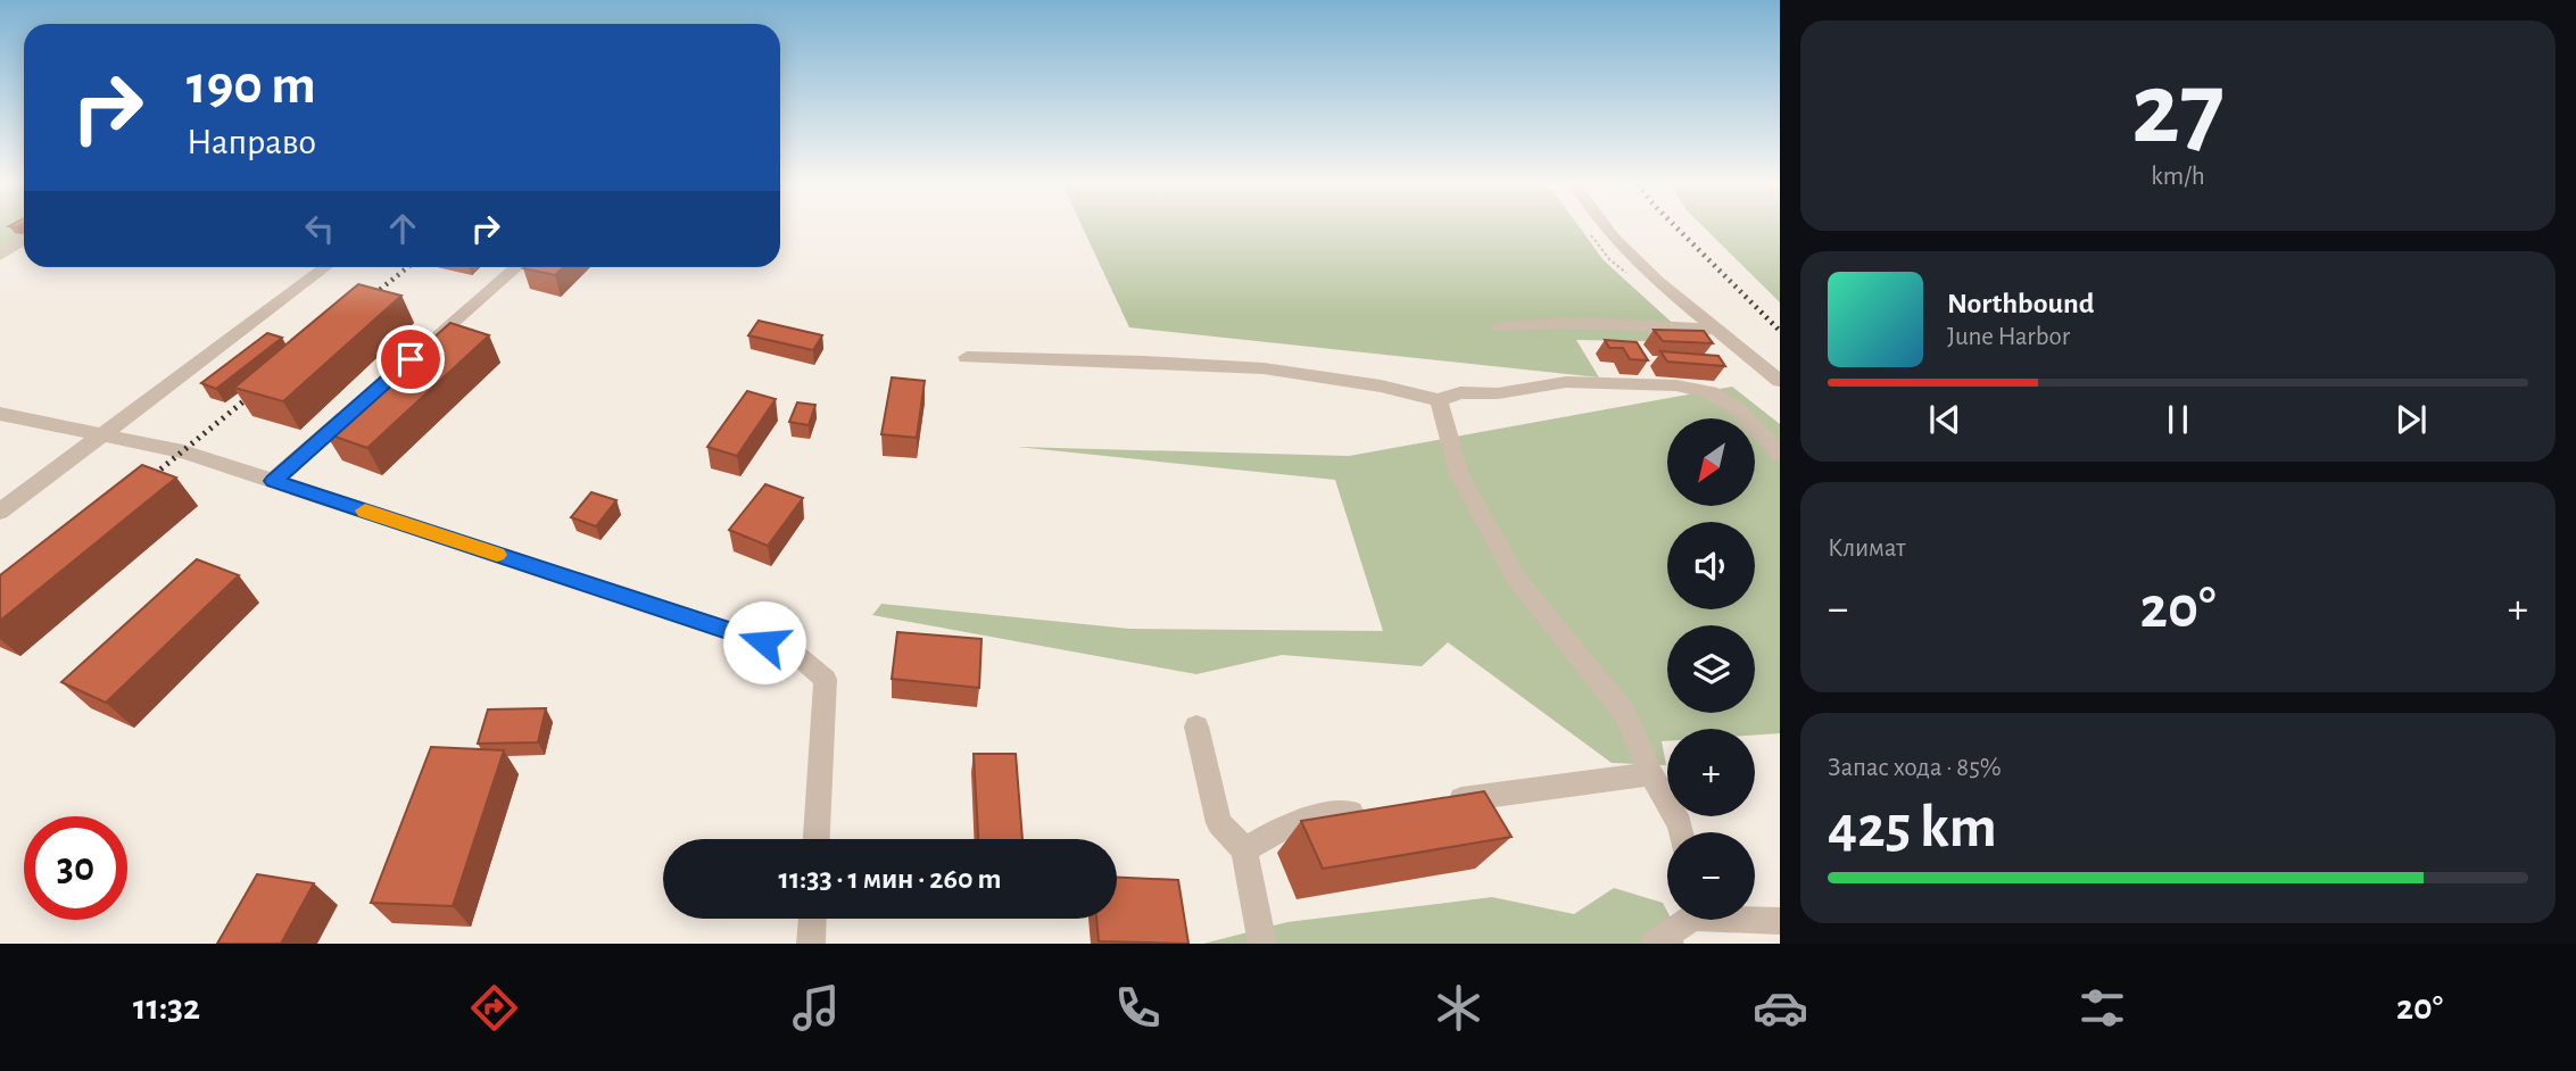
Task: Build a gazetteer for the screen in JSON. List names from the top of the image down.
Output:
{
  "north": "bottom left",
  "page": {
    "tile": [
      ["27", "km/h"],
      "Климат",
      ["Запас хода · 85%", "425 km"]
    ],
    "turn": ["190 m", "Направо"],
    "song": ["Northbound", "June Harbor"],
    "map_buttons": ["+", "−"],
    "heat": ["−", "20°", "+"],
    "limit": "30",
    "trip": "11:33 · 1 мин · 260 m",
    "tabs": ["11:32", "20°"]
  }
}
